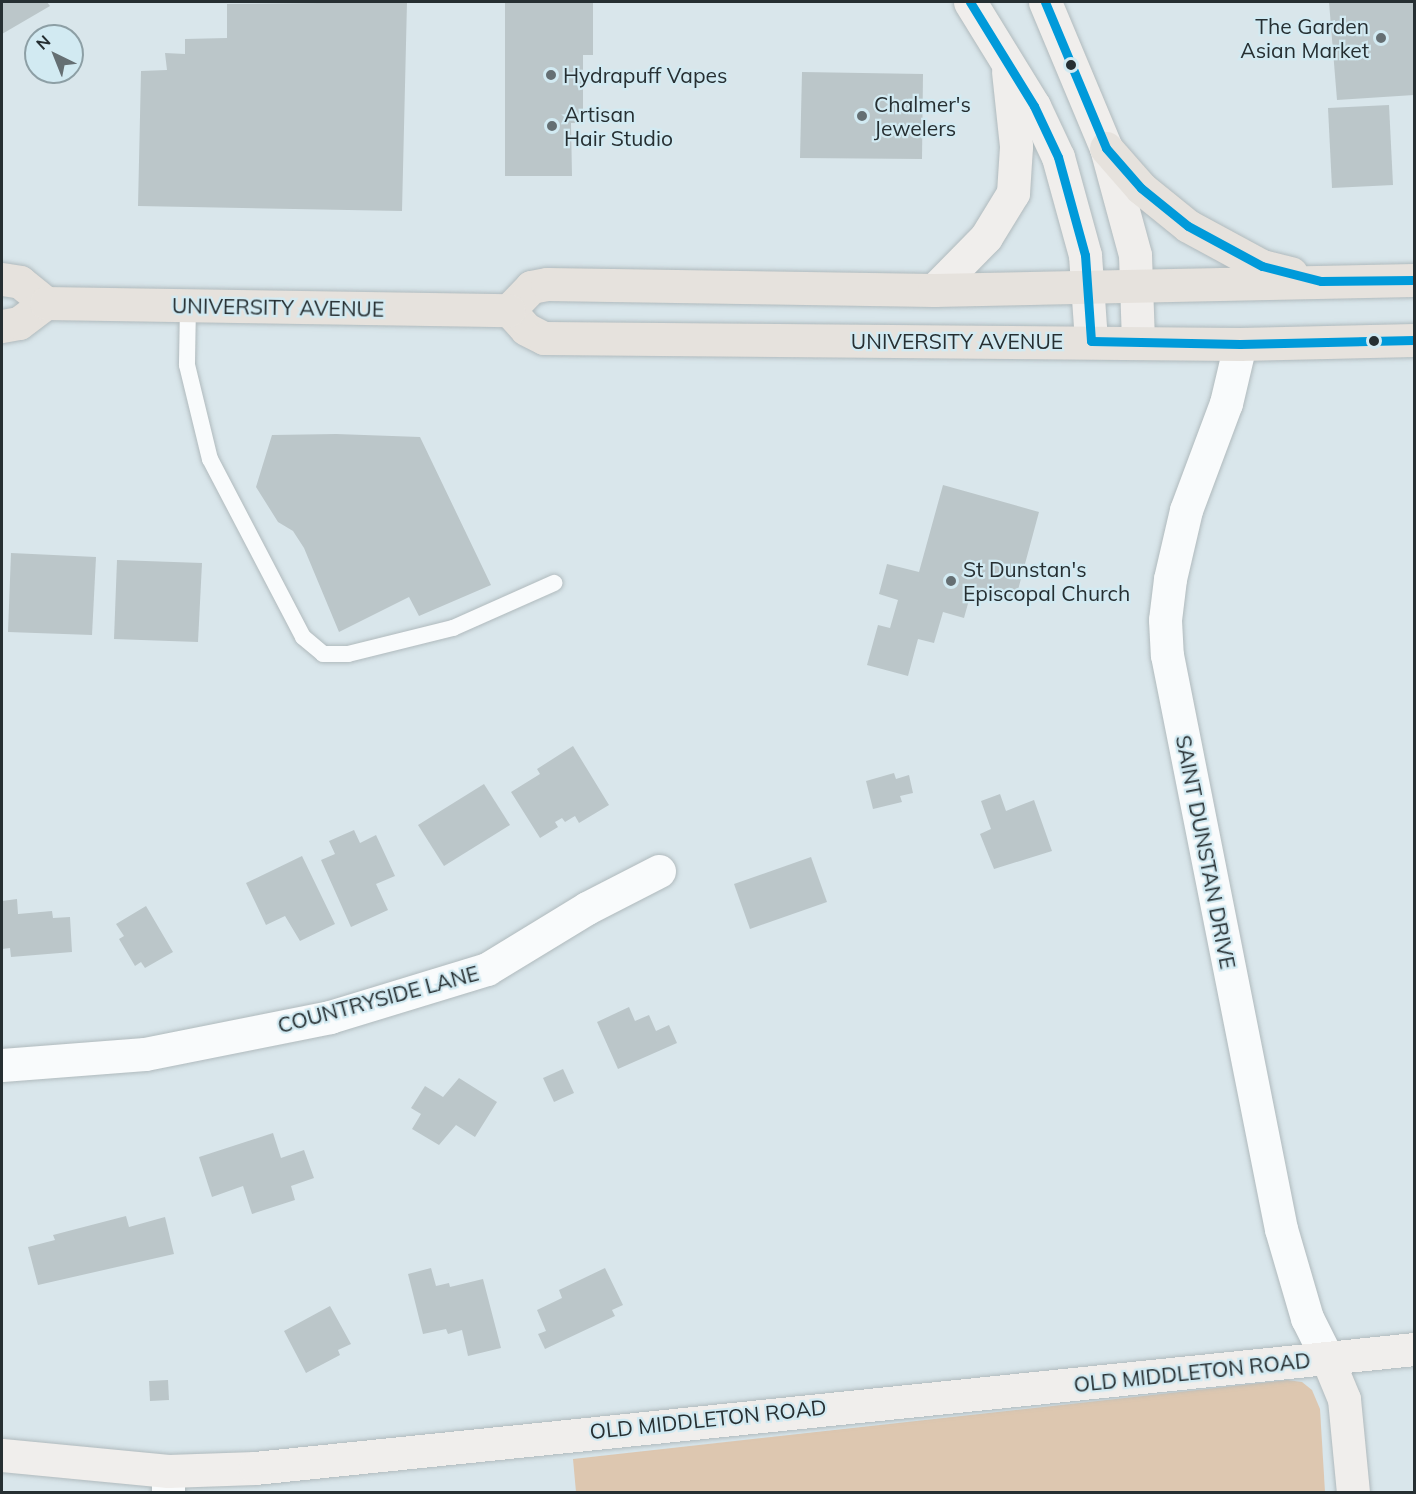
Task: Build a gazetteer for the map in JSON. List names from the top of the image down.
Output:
{
  "streets": {
    "main road": ["UNIVERSITY AVENUE"],
    "street": ["SAINT DUNSTAN DRIVE", "COUNTRYSIDE LANE", "OLD MIDDLETON ROAD"]
  },
  "crossings": [
    ["UNIVERSITY AVENUE", "SAINT DUNSTAN DRIVE"],
    ["SAINT DUNSTAN DRIVE", "OLD MIDDLETON ROAD"]
  ],
  "places": [
    "The Garden Asian Market",
    "Hydrapuff Vapes",
    "Chalmer's Jewelers",
    "Artisan Hair Studio",
    "St Dunstan's Episcopal Church"
  ],
  "north": "top left"
}
